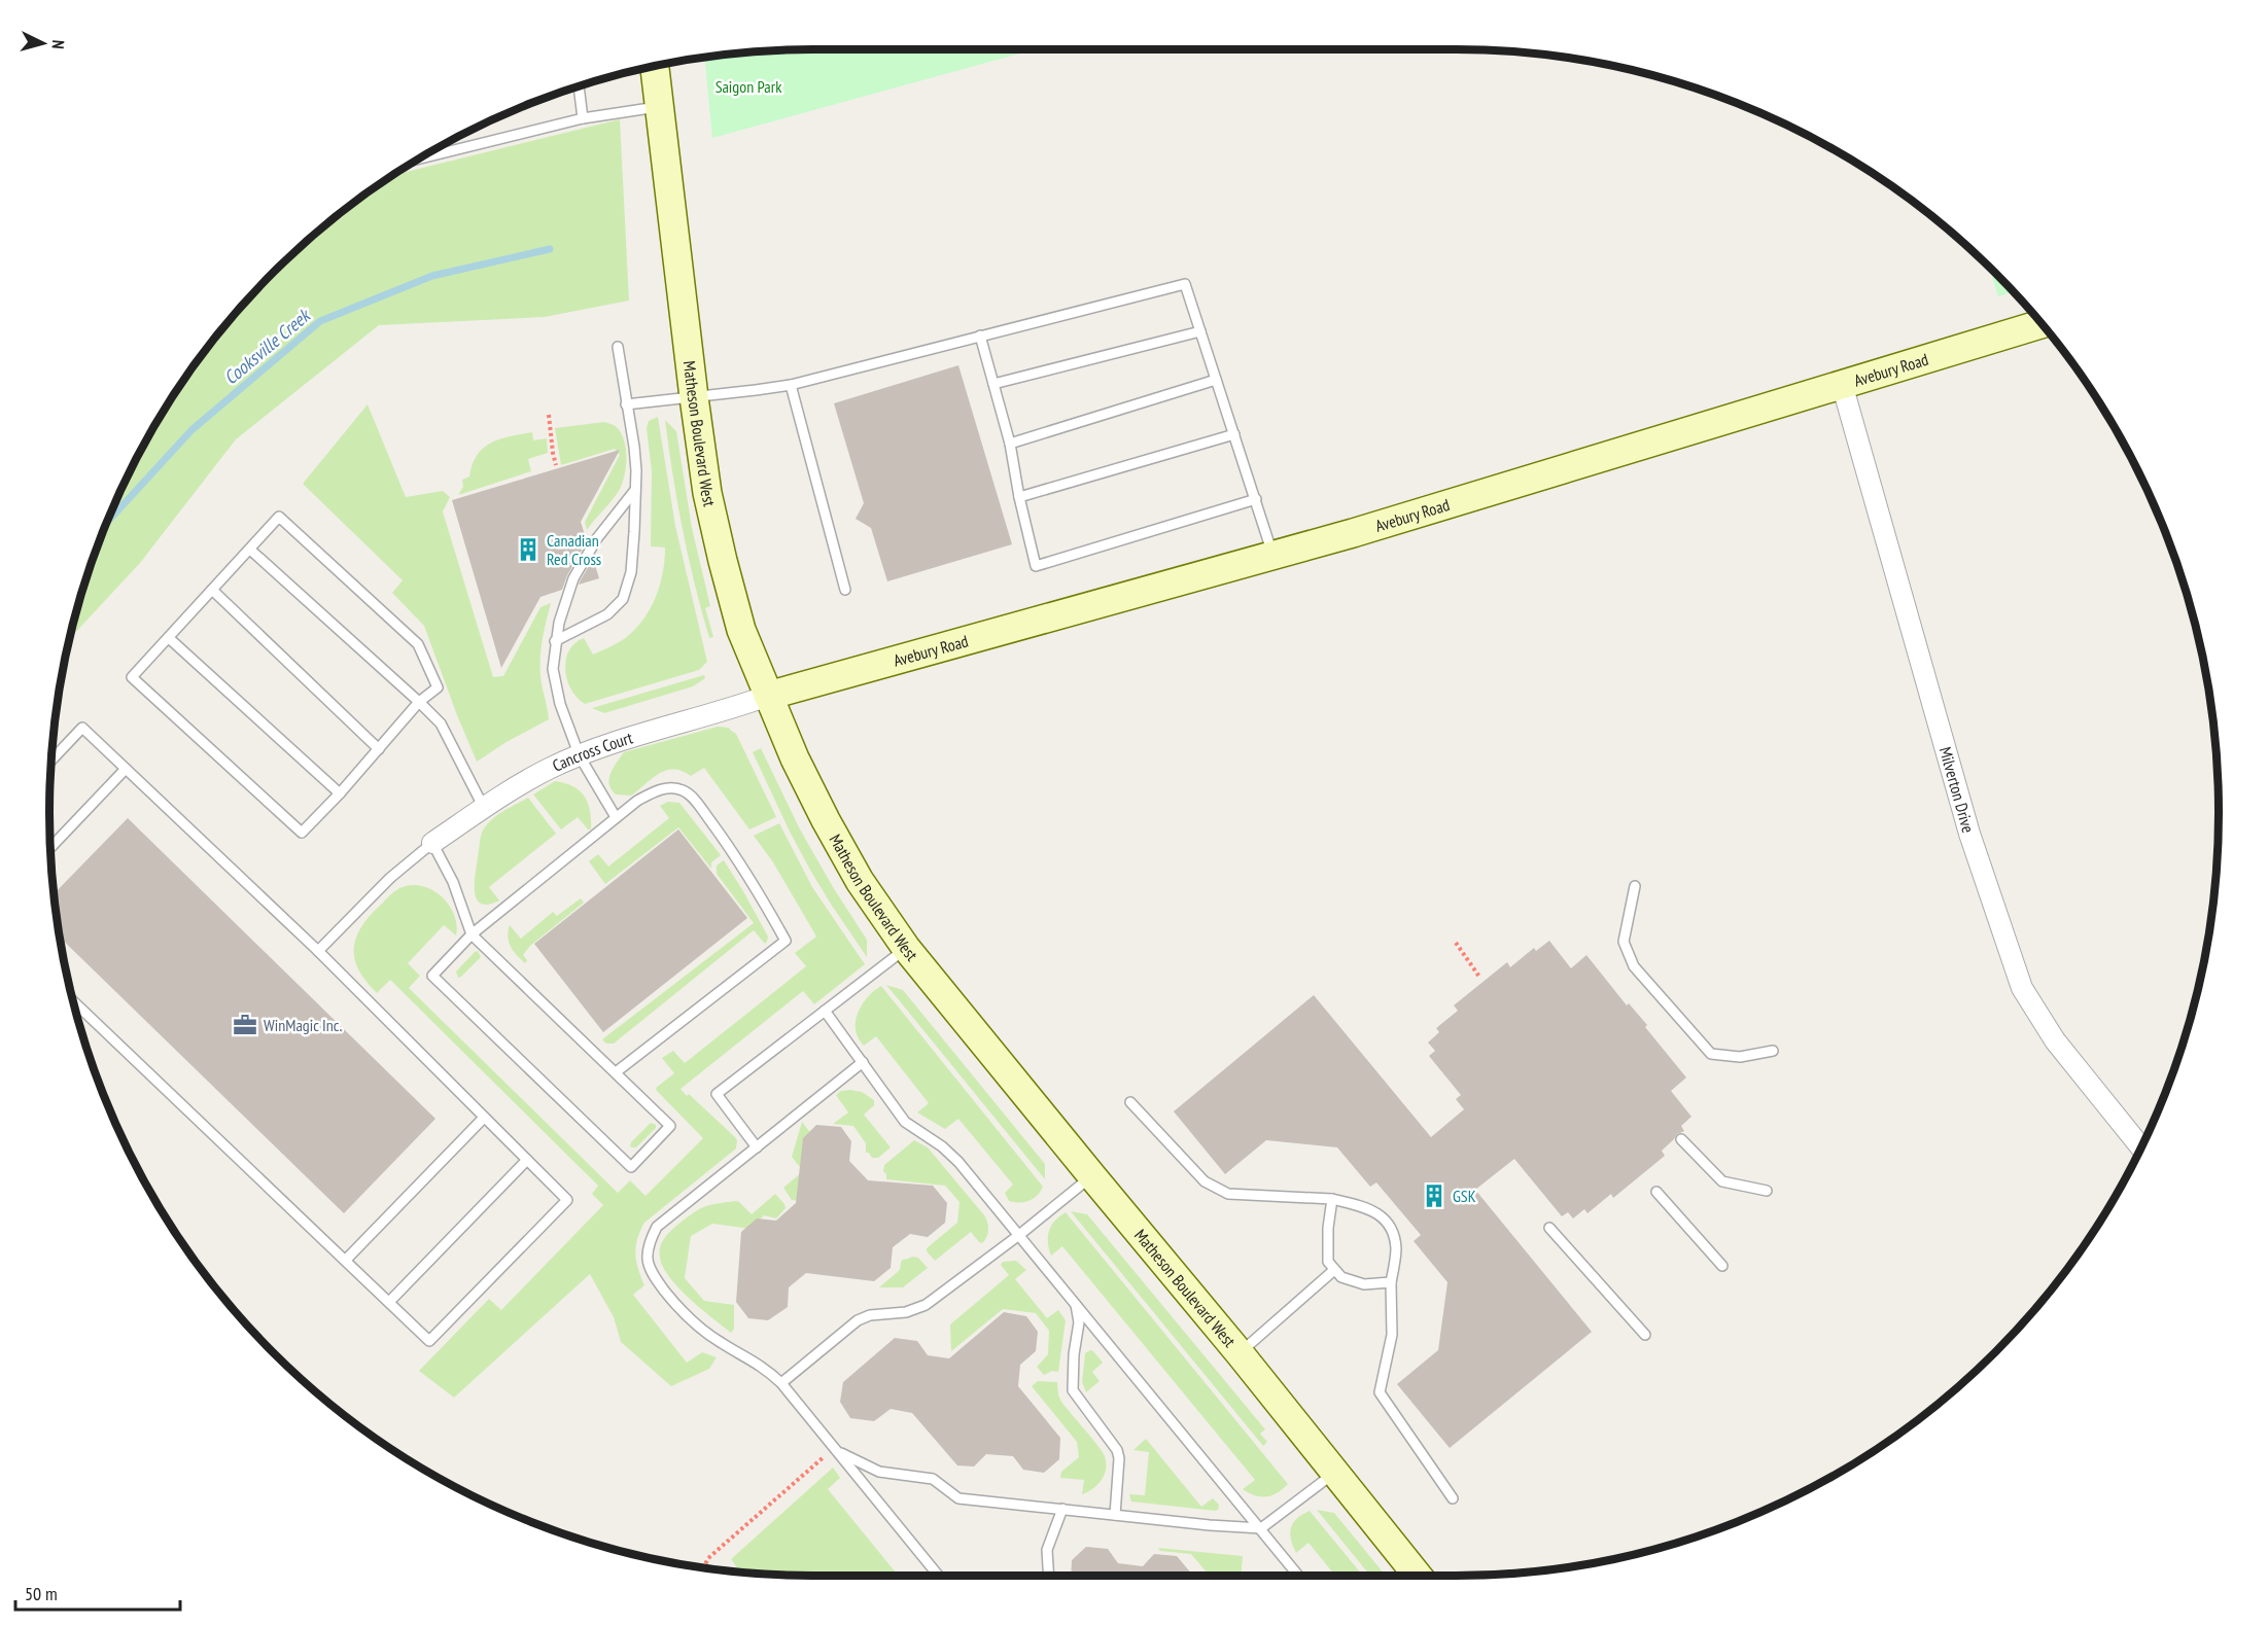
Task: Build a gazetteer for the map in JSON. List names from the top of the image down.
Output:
{
  "streets": {
    "street": [
      "Avebury Road",
      "Matheson Boulevard West",
      "Cancross Court",
      "Milverton Drive"
    ]
  },
  "crossings": [
    ["Avebury Road", "Matheson Boulevard West"],
    ["Avebury Road", "Cancross Court"],
    ["Avebury Road", "Milverton Drive"],
    ["Matheson Boulevard West", "Cancross Court"]
  ],
  "water": ["Cooksville Creek"],
  "parks": ["Saigon Park"],
  "places": {
    "building": ["Canadian Red Cross", "GSK"],
    "office": ["WinMagic Inc."]
  },
  "scale_bar": "50 m",
  "north": "right"
}
